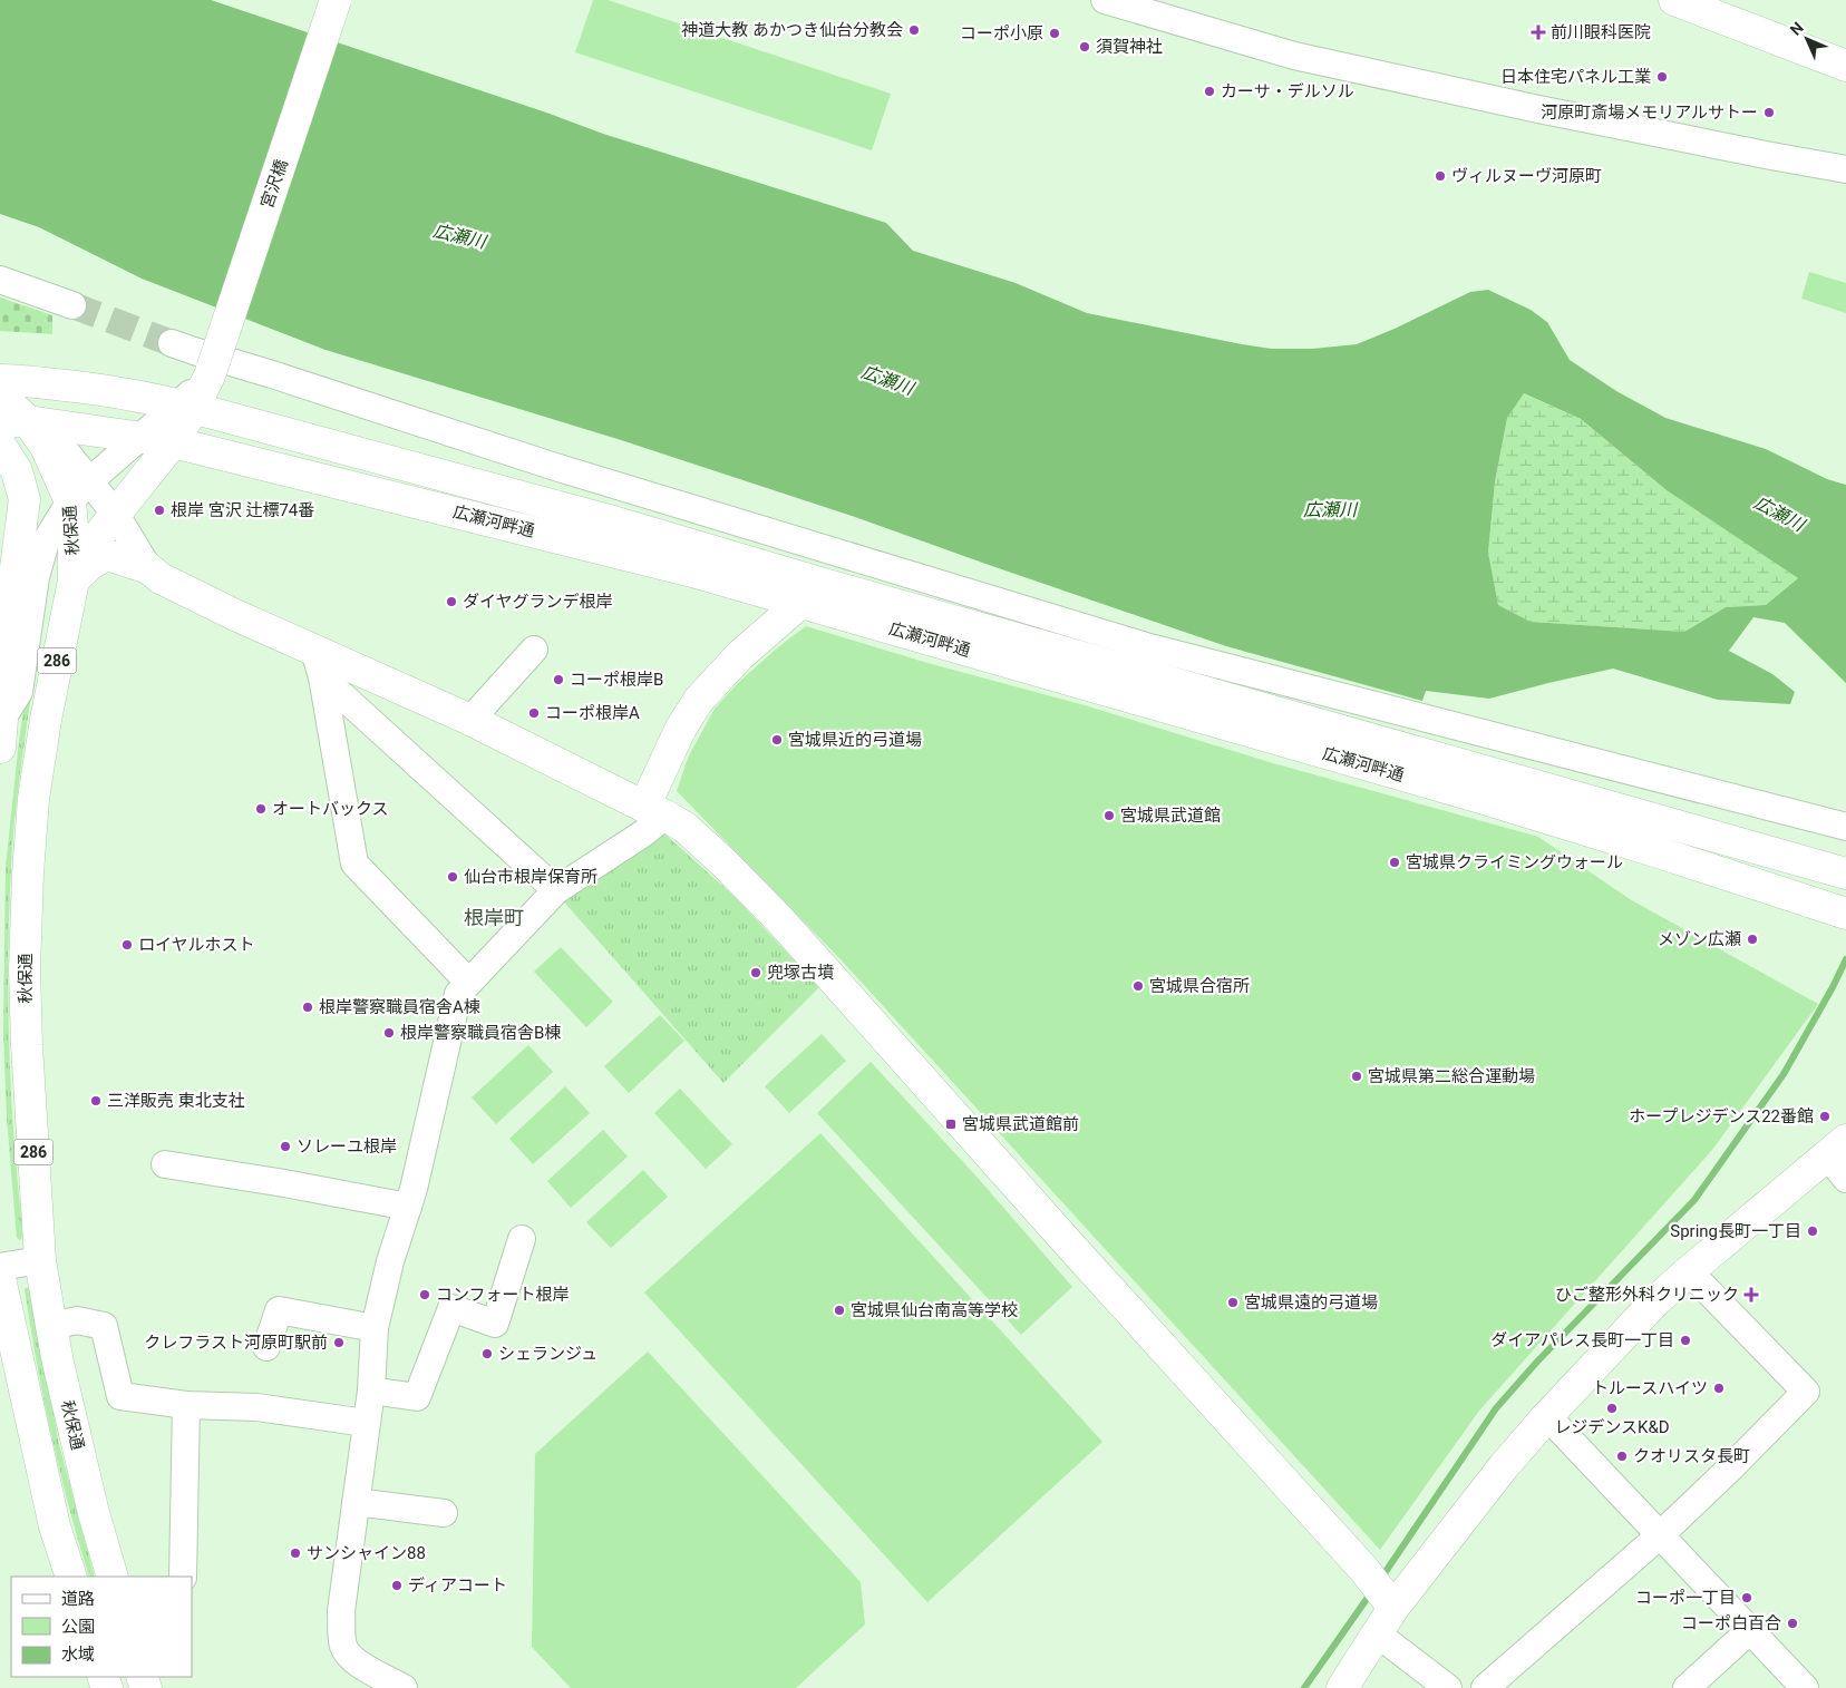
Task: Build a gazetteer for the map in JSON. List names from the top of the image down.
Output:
{
  "streets": {
    "main road": [
      "宮沢橋",
      "広瀬河畔通",
      "秋保通",
      "286"
    ]
  },
  "crossings": [
    ["宮沢橋", "広瀬河畔通"],
    ["宮沢橋", "秋保通"],
    ["広瀬河畔通", "秋保通"]
  ],
  "districts": ["根岸町"],
  "water": ["広瀬川"],
  "places": {
    "other": [
      "神道大教 あかつき仙台分教会",
      "コーポ小原",
      "須賀神社",
      "日本住宅パネル工業",
      "カーサ・デルソル",
      "河原町斎場メモリアルサトー",
      "ヴィルヌーヴ河原町",
      "根岸 宮沢 辻標74番",
      "ダイヤグランデ根岸",
      "コーポ根岸B",
      "コーポ根岸A",
      "宮城県近的弓道場",
      "オートバックス",
      "宮城県武道館",
      "宮城県クライミングウォール",
      "仙台市根岸保育所",
      "メゾン広瀬",
      "ロイヤルホスト",
      "兜塚古墳",
      "宮城県合宿所",
      "根岸警察職員宿舎A棟",
      "根岸警察職員宿舎B棟",
      "宮城県第二総合運動場",
      "三洋販売 東北支社",
      "ホープレジデンス22番館",
      "ソレーユ根岸",
      "Spring長町一丁目",
      "コンフォート根岸",
      "宮城県遠的弓道場",
      "宮城県仙台南高等学校",
      "ダイアパレス長町一丁目",
      "クレフラスト河原町駅前",
      "シェランジュ",
      "トルースハイツ",
      "レジデンスK&D",
      "クオリスタ長町",
      "サンシャイン88",
      "ディアコート",
      "コーポ一丁目",
      "コーポ白百合"
    ],
    "health": ["前川眼科医院", "ひご整形外科クリニック"],
    "transit": ["宮城県武道館前"]
  },
  "legend": ["道路", "公園", "水域"],
  "north": "top left"
}
